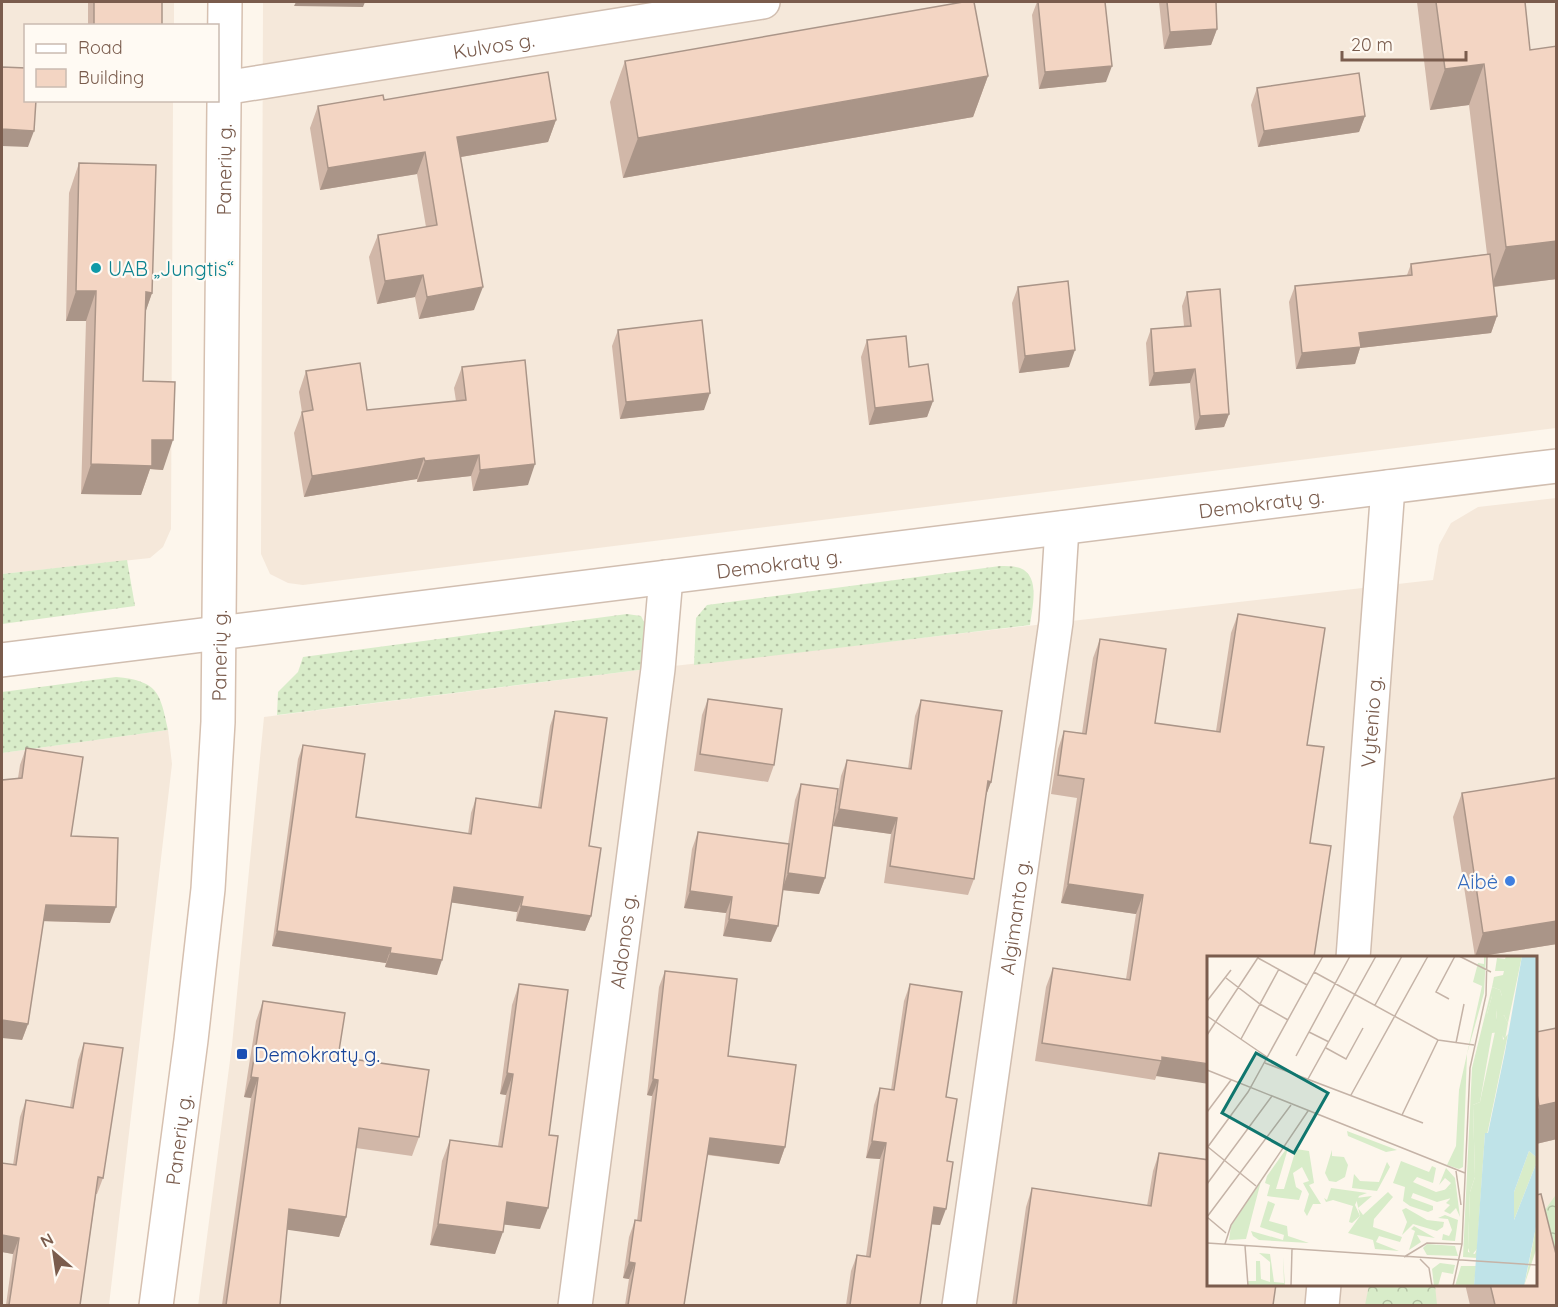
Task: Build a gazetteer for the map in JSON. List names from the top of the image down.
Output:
{
  "streets": {
    "street": [
      "Kulvos g.",
      "Panerių g.",
      "Demokratų g.",
      "Vytenio g.",
      "Algimanto g.",
      "Aldonos g."
    ]
  },
  "crossings": [
    ["Kulvos g.", "Panerių g."],
    ["Panerių g.", "Demokratų g."],
    ["Demokratų g.", "Vytenio g."],
    ["Demokratų g.", "Algimanto g."],
    ["Demokratų g.", "Aldonos g."]
  ],
  "places": {
    "other": ["UAB „Jungtis“", "Aibė"],
    "transit": ["Demokratų g."]
  },
  "legend": ["Road", "Building"],
  "scale_bar": "20 m",
  "north": "top left"
}
